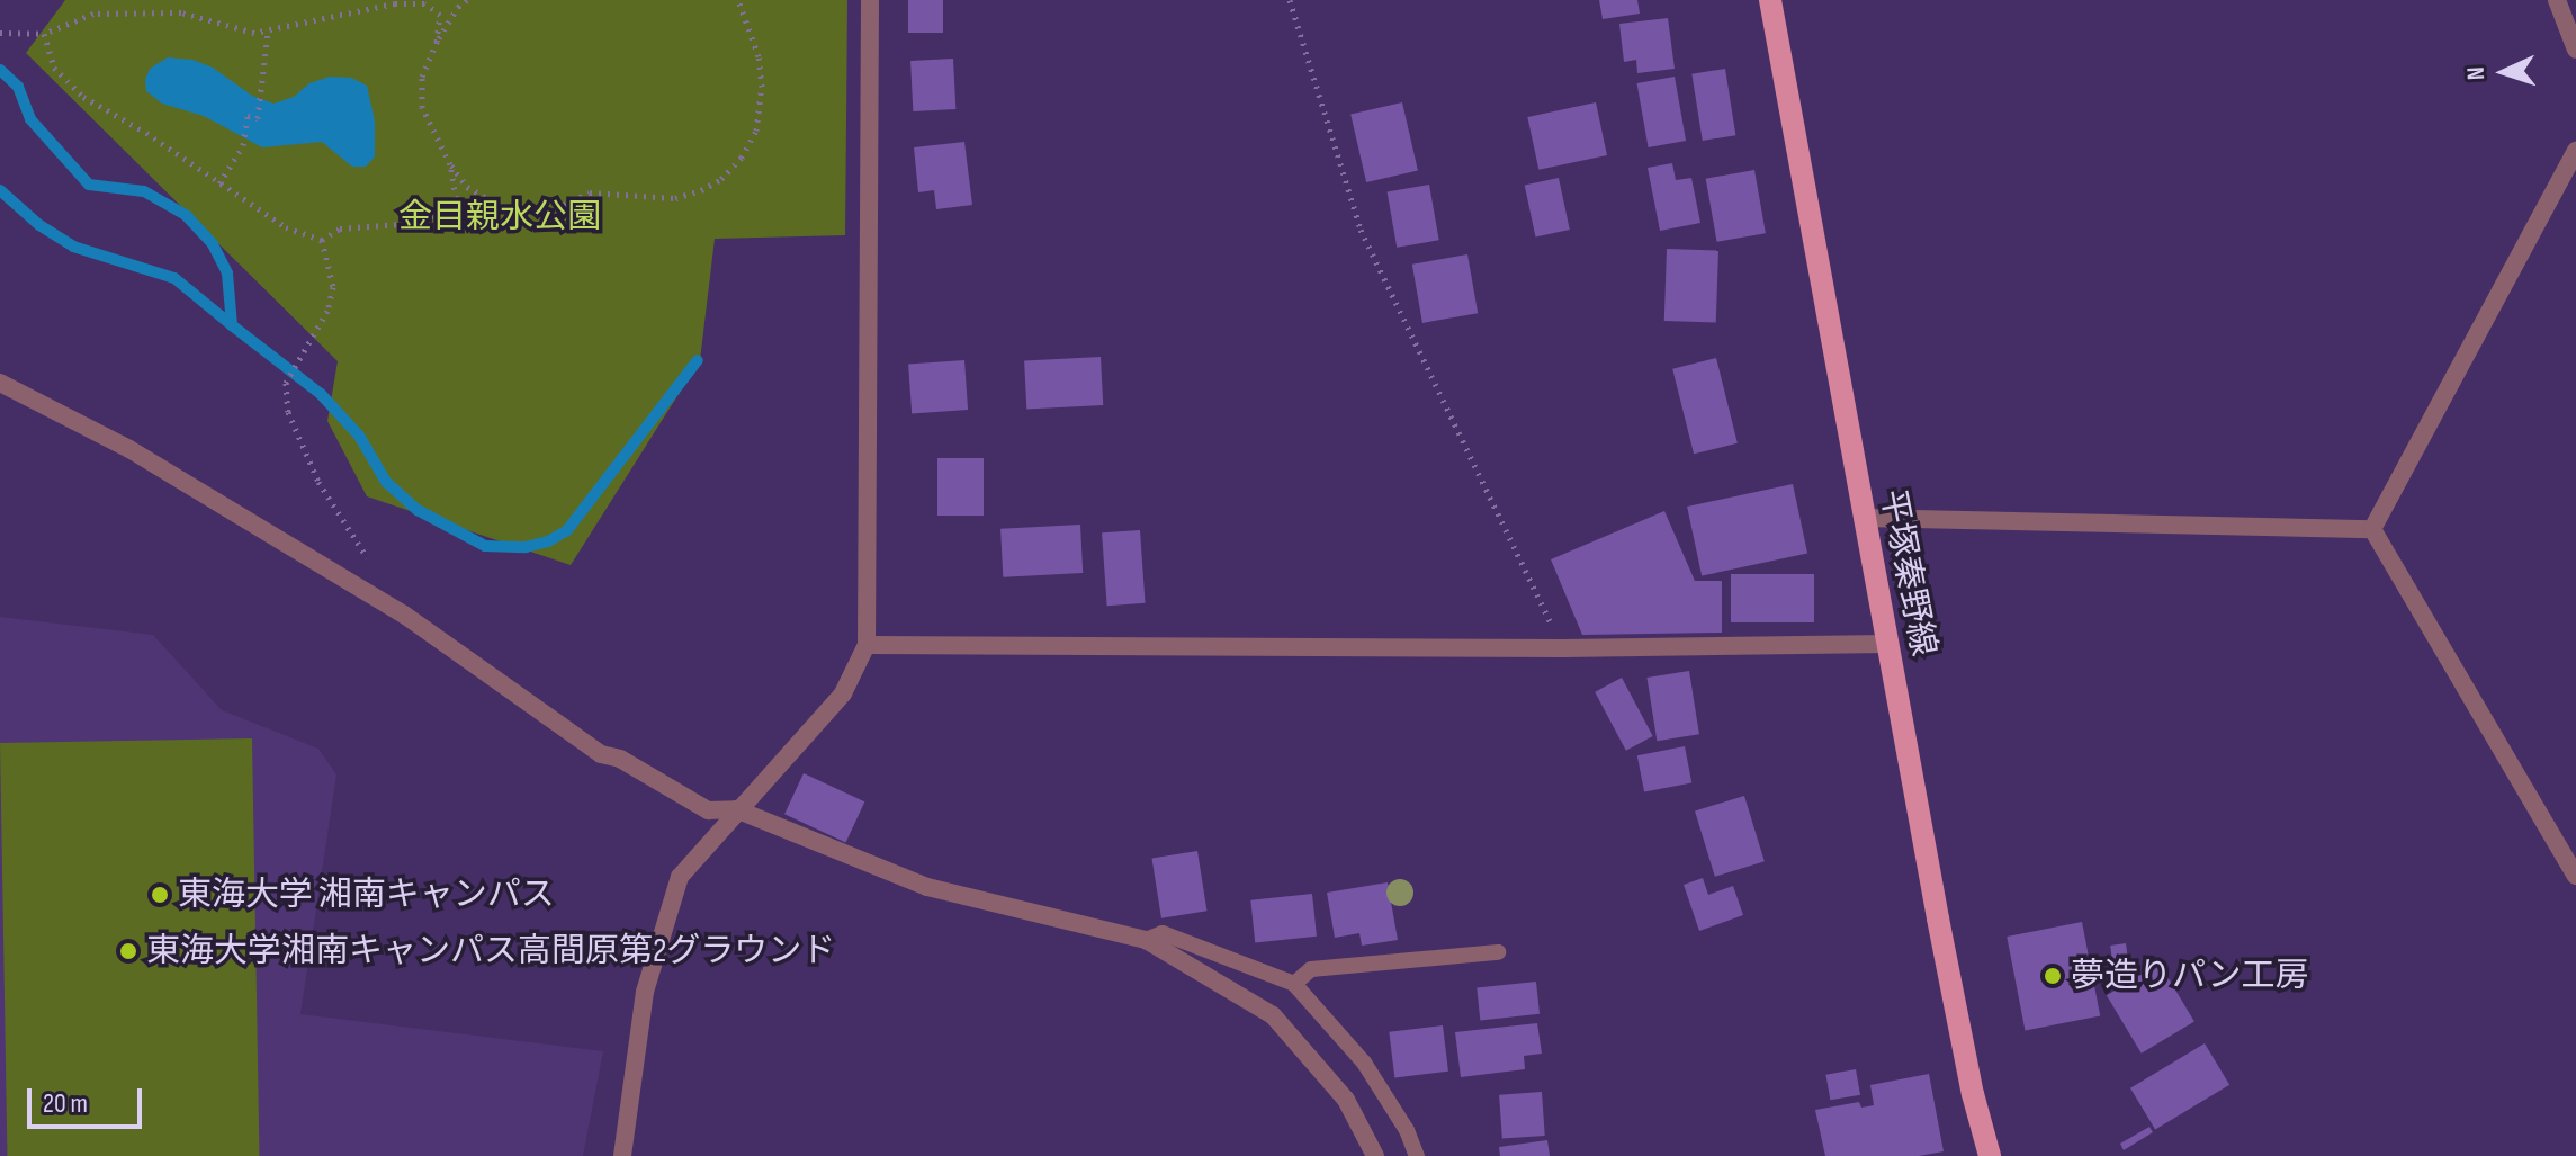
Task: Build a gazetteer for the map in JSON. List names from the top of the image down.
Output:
{
  "streets": {
    "main road": ["平塚秦野線"]
  },
  "parks": ["金目親水公園"],
  "places": ["東海大学 湘南キャンパス", "東海大学湘南キャンパス高間原第2グラウンド", "夢造りパン工房"],
  "scale_bar": "20 m",
  "north": "left"
}
